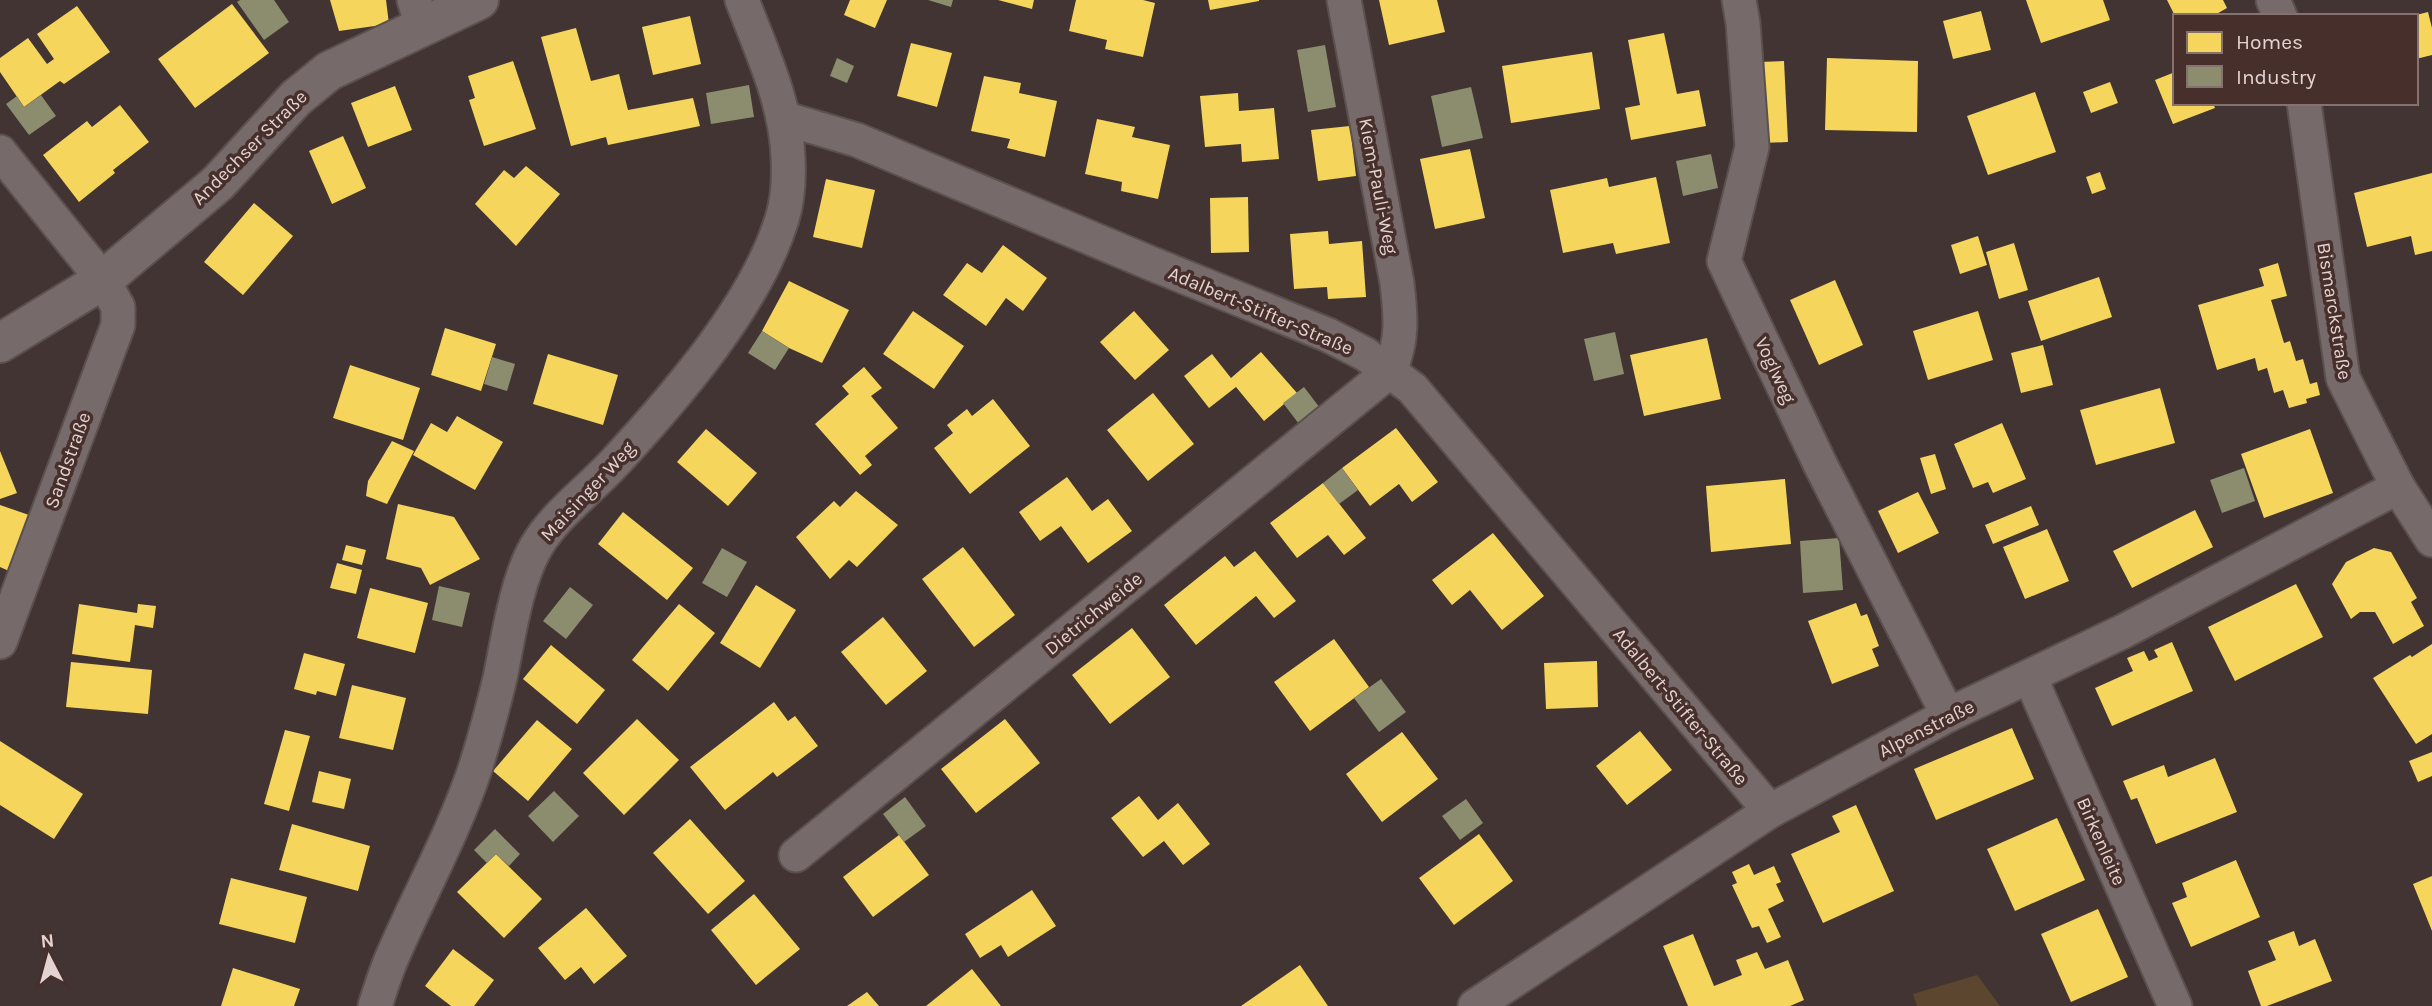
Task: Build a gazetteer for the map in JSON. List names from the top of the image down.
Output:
{
  "streets": {
    "street": [
      "Andechser Straße",
      "Kiem-Pauli-Weg",
      "Adalbert-Stifter-Straße",
      "Bismarckstraße",
      "Voglweg",
      "Sandstraße",
      "Maisinger Weg",
      "Dietrichweide",
      "Alpenstraße",
      "Birkenleite"
    ]
  },
  "crossings": [
    ["Andechser Straße", "Sandstraße"],
    ["Kiem-Pauli-Weg", "Adalbert-Stifter-Straße"],
    ["Kiem-Pauli-Weg", "Dietrichweide"],
    ["Adalbert-Stifter-Straße", "Maisinger Weg"],
    ["Adalbert-Stifter-Straße", "Dietrichweide"],
    ["Adalbert-Stifter-Straße", "Alpenstraße"],
    ["Bismarckstraße", "Alpenstraße"],
    ["Voglweg", "Alpenstraße"],
    ["Alpenstraße", "Birkenleite"]
  ],
  "legend": ["Homes", "Industry"],
  "north": "top"
}
